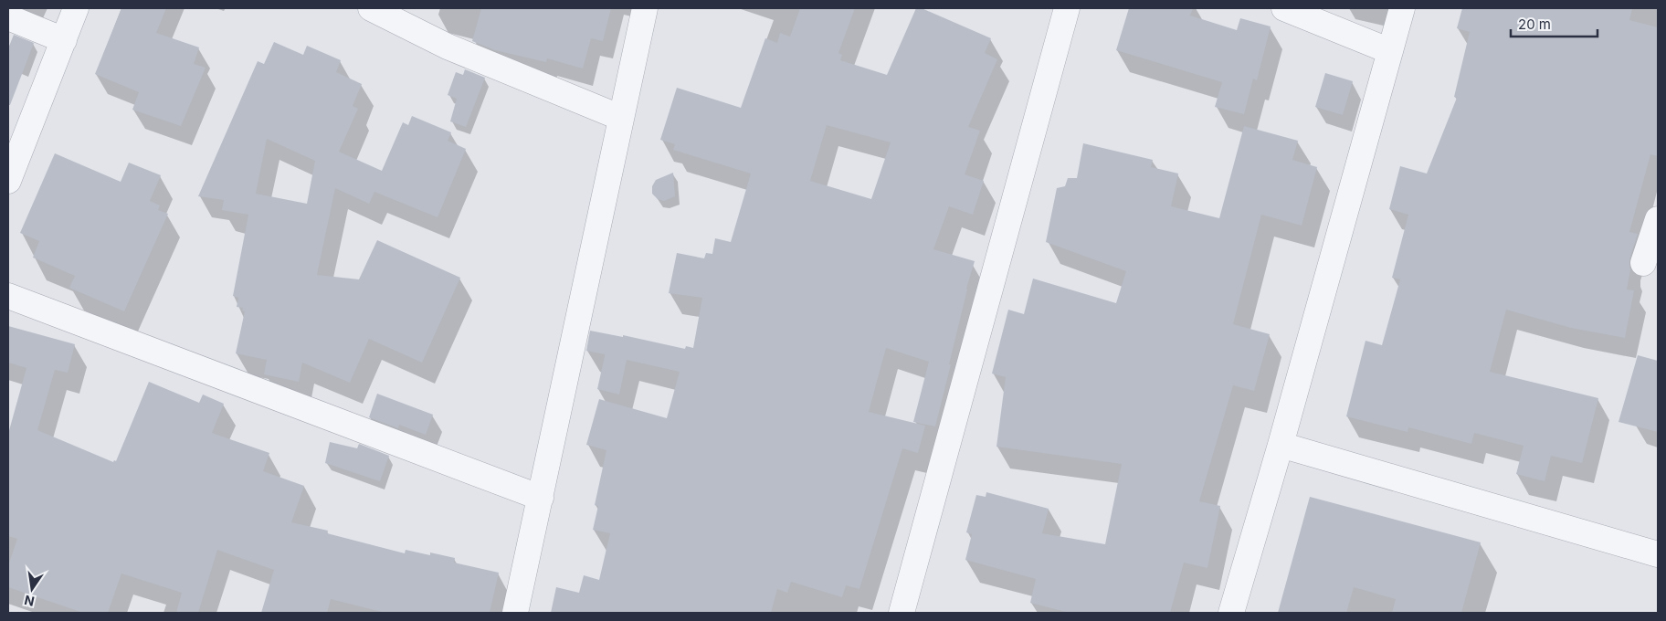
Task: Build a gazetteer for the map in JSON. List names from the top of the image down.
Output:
{
  "scale_bar": "20 m",
  "north": "bottom"
}
